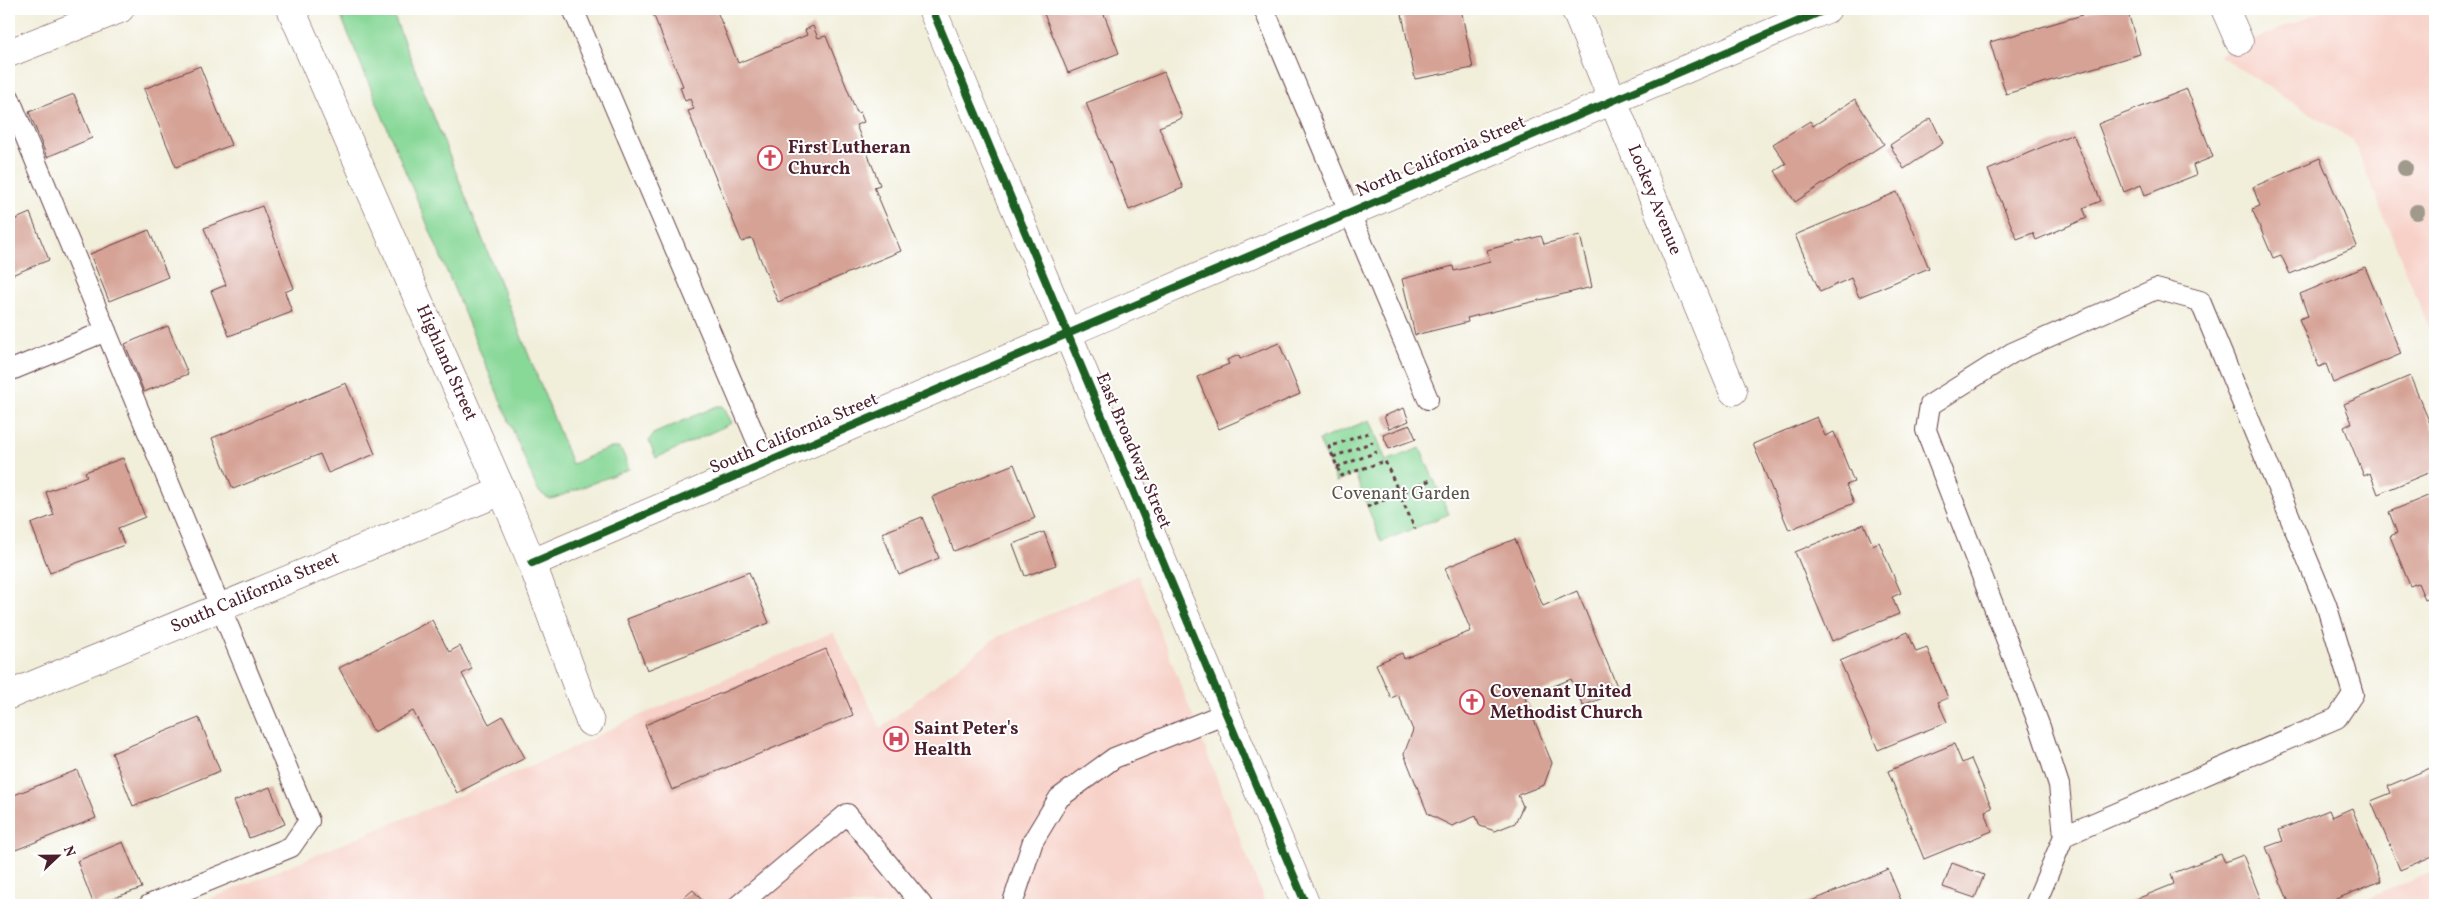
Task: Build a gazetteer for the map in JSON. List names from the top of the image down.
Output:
{
  "streets": {
    "street": [
      "North California Street",
      "Lockey Avenue",
      "Highland Street",
      "South California Street",
      "East Broadway Street"
    ]
  },
  "crossings": [
    ["North California Street", "Lockey Avenue"],
    ["North California Street", "South California Street"],
    ["North California Street", "East Broadway Street"],
    ["Highland Street", "South California Street"],
    ["South California Street", "East Broadway Street"]
  ],
  "parks": ["Covenant Garden"],
  "places": {
    "church": ["First Lutheran Church", "Covenant United Methodist Church"],
    "hospital": ["Saint Peter's Health"]
  },
  "north": "right"
}
